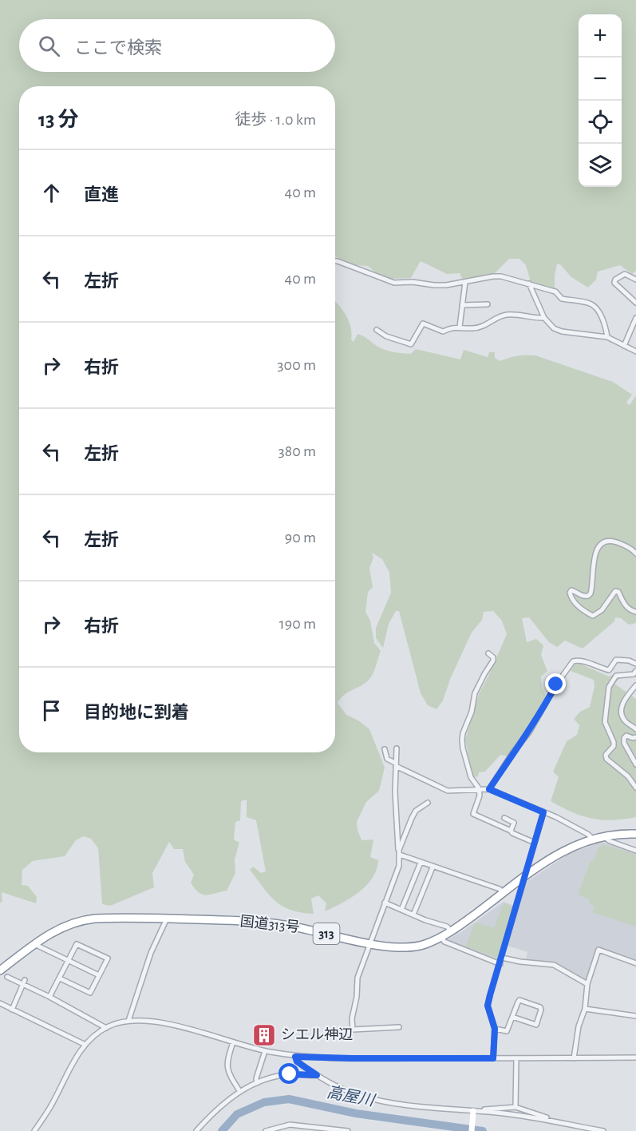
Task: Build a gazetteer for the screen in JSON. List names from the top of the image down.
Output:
{
  "streets": {
    "highway": ["国道313号", "313"]
  },
  "water": ["高屋川"],
  "places": {
    "building": ["シエル神辺"]
  },
  "page": {
    "map_buttons": ["+", "−"],
    "search": "ここで検索",
    "heading": ["13 分", "徒歩 · 1.0 km"],
    "list": [
      ["直進", "40 m"],
      ["左折", "40 m"],
      ["右折", "300 m"],
      ["左折", "380 m"],
      ["左折", "90 m"],
      ["右折", "190 m"],
      "目的地に到着"
    ]
  }
}
